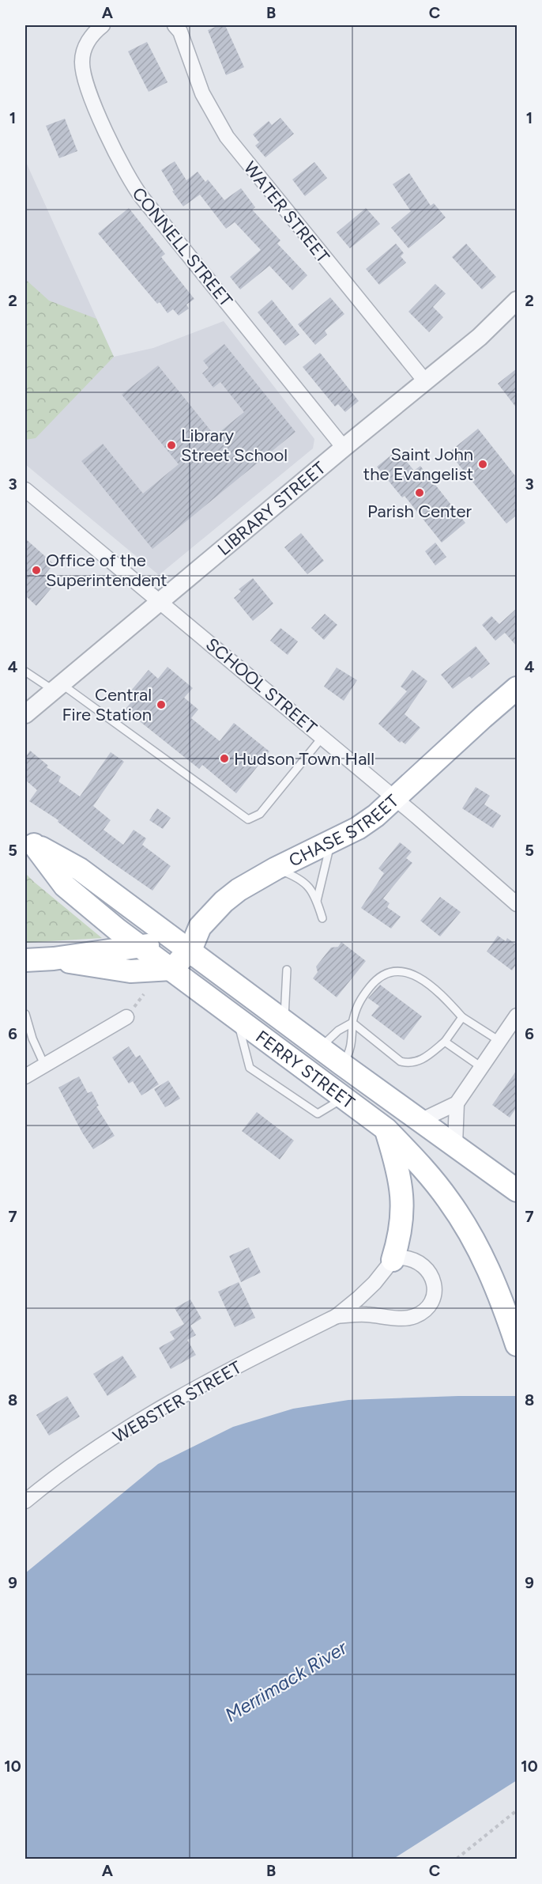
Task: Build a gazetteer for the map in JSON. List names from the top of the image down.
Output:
{
  "streets": {
    "main road": ["CHASE STREET", "FERRY STREET"],
    "street": [
      "WATER STREET",
      "CONNELL STREET",
      "LIBRARY STREET",
      "SCHOOL STREET",
      "WEBSTER STREET"
    ]
  },
  "crossings": [
    ["WATER STREET", "LIBRARY STREET"],
    ["CONNELL STREET", "LIBRARY STREET"],
    ["LIBRARY STREET", "SCHOOL STREET"],
    ["SCHOOL STREET", "CHASE STREET"],
    ["CHASE STREET", "FERRY STREET"]
  ],
  "water": ["Merrimack River"],
  "places": [
    "Library Street School",
    "Saint John the Evangelist",
    "Parish Center",
    "Office of the Superintendent",
    "Central Fire Station",
    "Hudson Town Hall"
  ],
  "grid": {
    "columns": ["A", "B", "C"],
    "rows": [
      "1",
      "2",
      "3",
      "4",
      "5",
      "6",
      "7",
      "8",
      "9",
      "10"
    ]
  }
}
